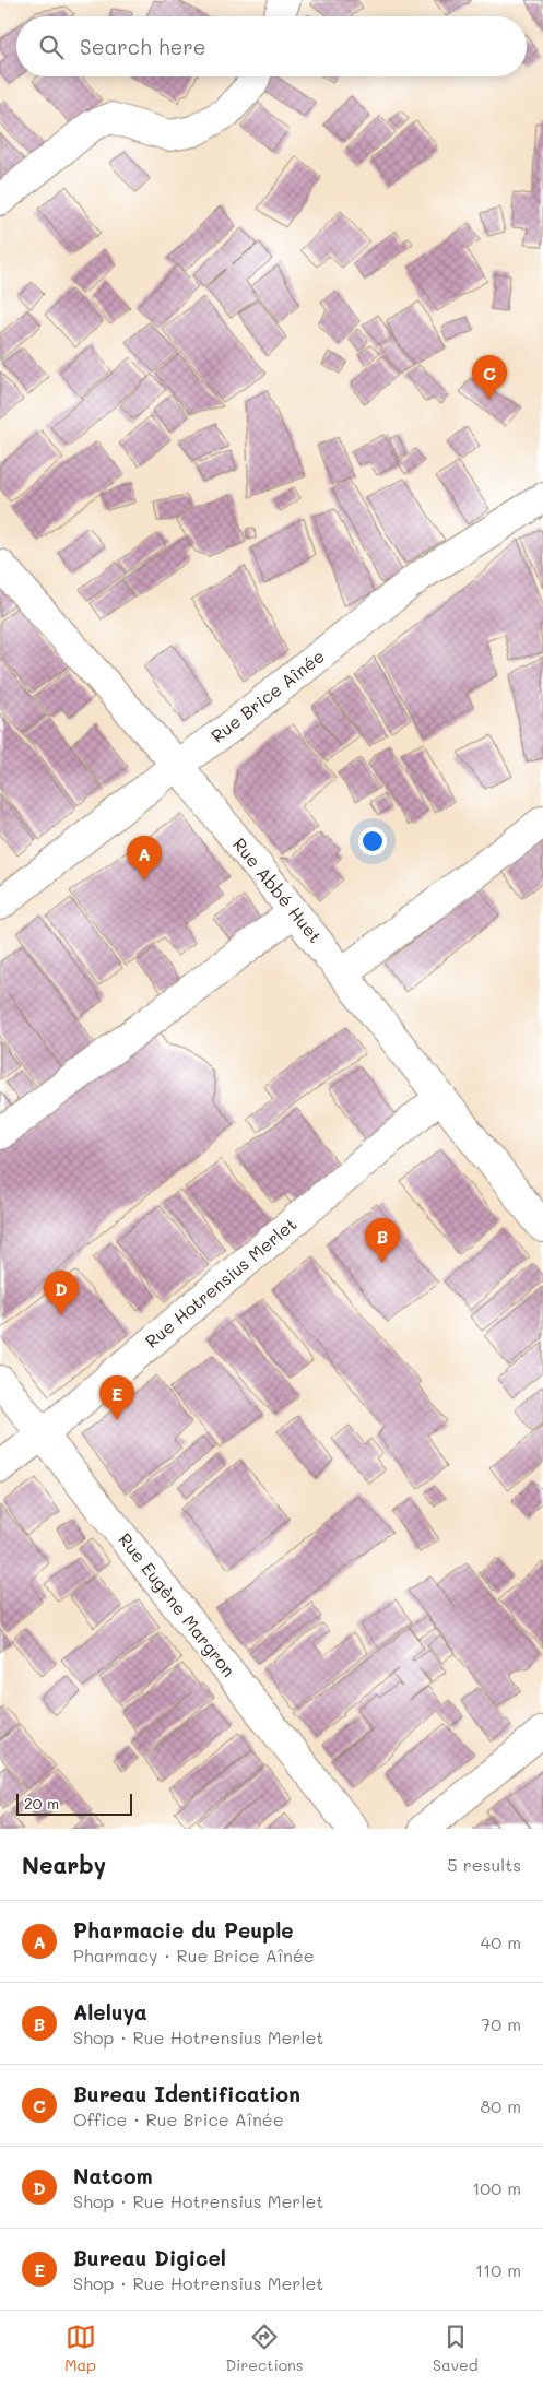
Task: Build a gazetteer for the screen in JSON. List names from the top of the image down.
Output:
{
  "streets": {
    "street": [
      "Rue Brice Aînée",
      "Rue Abbé Huet",
      "Rue Hotrensius Merlet",
      "Rue Eugène Margron"
    ]
  },
  "crossings": [
    ["Rue Brice Aînée", "Rue Abbé Huet"],
    ["Rue Abbé Huet", "Rue Hotrensius Merlet"],
    ["Rue Hotrensius Merlet", "Rue Eugène Margron"]
  ],
  "scale_bar": "20 m",
  "page": {
    "search": "Search here",
    "pins": [
      "C",
      "A",
      "B",
      "D",
      "E"
    ],
    "scale": "20 m",
    "heading": ["Nearby", "5 results"],
    "list": [
      {
        "mark": "A",
        "name": "Pharmacie du Peuple",
        "note": "Pharmacy · Rue Brice Aînée",
        "value": "40 m"
      },
      {
        "mark": "B",
        "name": "Aleluya",
        "note": "Shop · Rue Hotrensius Merlet",
        "value": "70 m"
      },
      {
        "mark": "C",
        "name": "Bureau Identification",
        "note": "Office · Rue Brice Aînée",
        "value": "80 m"
      },
      {
        "mark": "D",
        "name": "Natcom",
        "note": "Shop · Rue Hotrensius Merlet",
        "value": "100 m"
      },
      {
        "mark": "E",
        "name": "Bureau Digicel",
        "note": "Shop · Rue Hotrensius Merlet",
        "value": "110 m"
      }
    ],
    "nav": ["Map", "Directions", "Saved"]
  }
}
